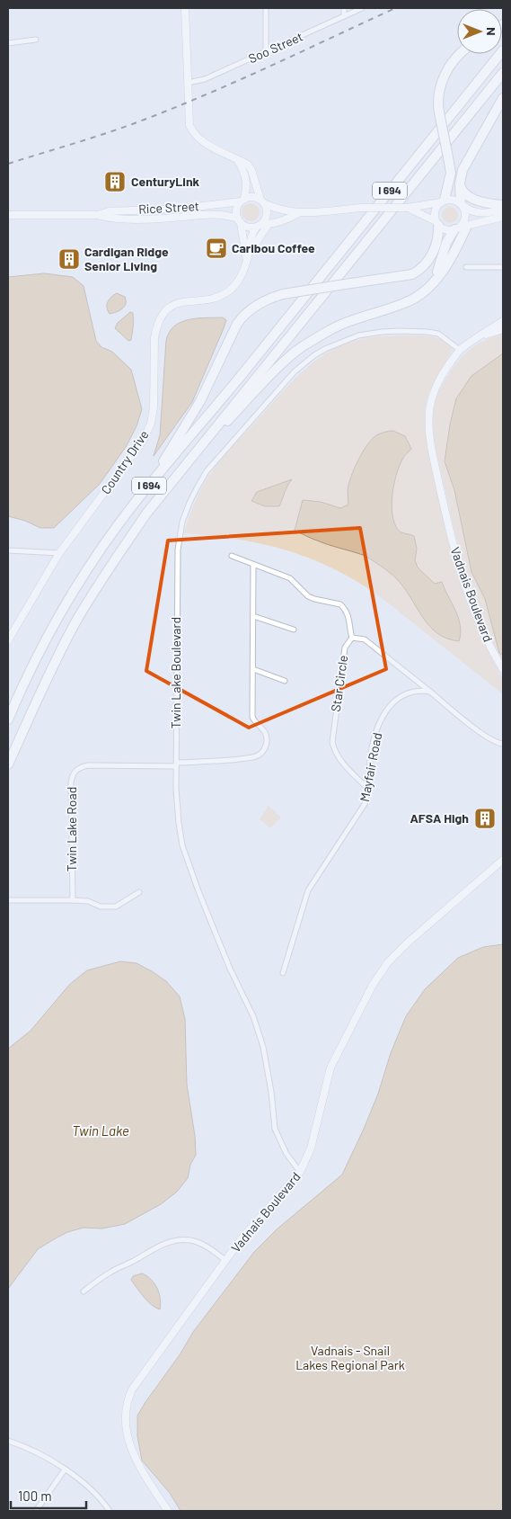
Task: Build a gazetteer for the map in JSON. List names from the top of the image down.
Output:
{
  "streets": {
    "highway": ["I 694"],
    "street": [
      "Soo Street",
      "Rice Street",
      "Country Drive",
      "Vadnais Boulevard",
      "Twin Lake Boulevard",
      "Star Circle",
      "Mayfair Road",
      "Twin Lake Road"
    ]
  },
  "crossings": [
    ["Rice Street", "Country Drive"],
    ["Vadnais Boulevard", "Twin Lake Boulevard"],
    ["Twin Lake Boulevard", "Twin Lake Road"],
    ["Star Circle", "Mayfair Road"]
  ],
  "water": ["Twin Lake"],
  "parks": ["Vadnais - Snail Lakes Regional Park"],
  "places": {
    "building": ["CenturyLink", "Cardigan Ridge Senior Living", "AFSA High"],
    "cafe": ["Caribou Coffee"]
  },
  "scale_bar": "100 m",
  "north": "right"
}
